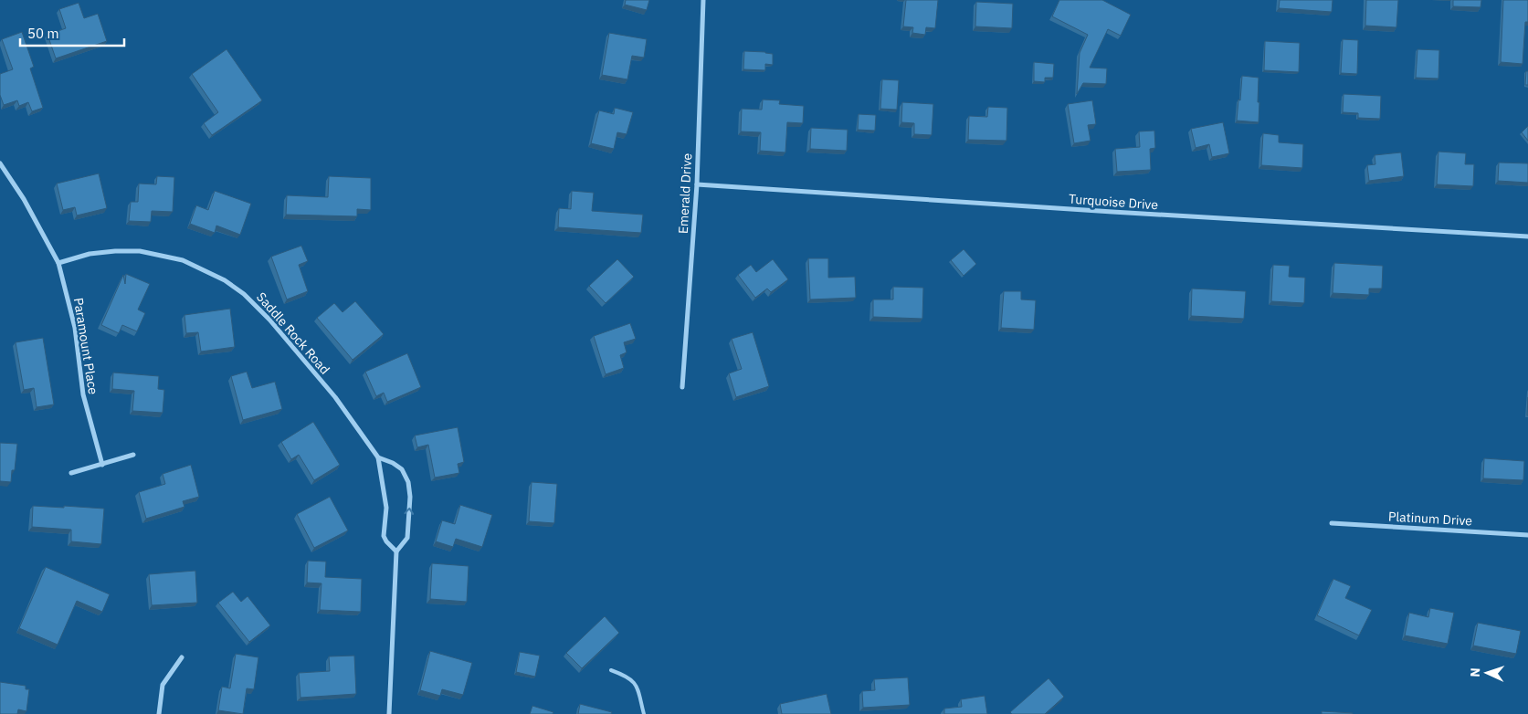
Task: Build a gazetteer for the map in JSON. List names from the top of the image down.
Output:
{
  "streets": {
    "street": [
      "Emerald Drive",
      "Turquoise Drive",
      "Saddle Rock Road",
      "Paramount Place",
      "Platinum Drive"
    ]
  },
  "crossings": [
    ["Emerald Drive", "Turquoise Drive"],
    ["Saddle Rock Road", "Paramount Place"]
  ],
  "scale_bar": "50 m",
  "north": "left"
}
